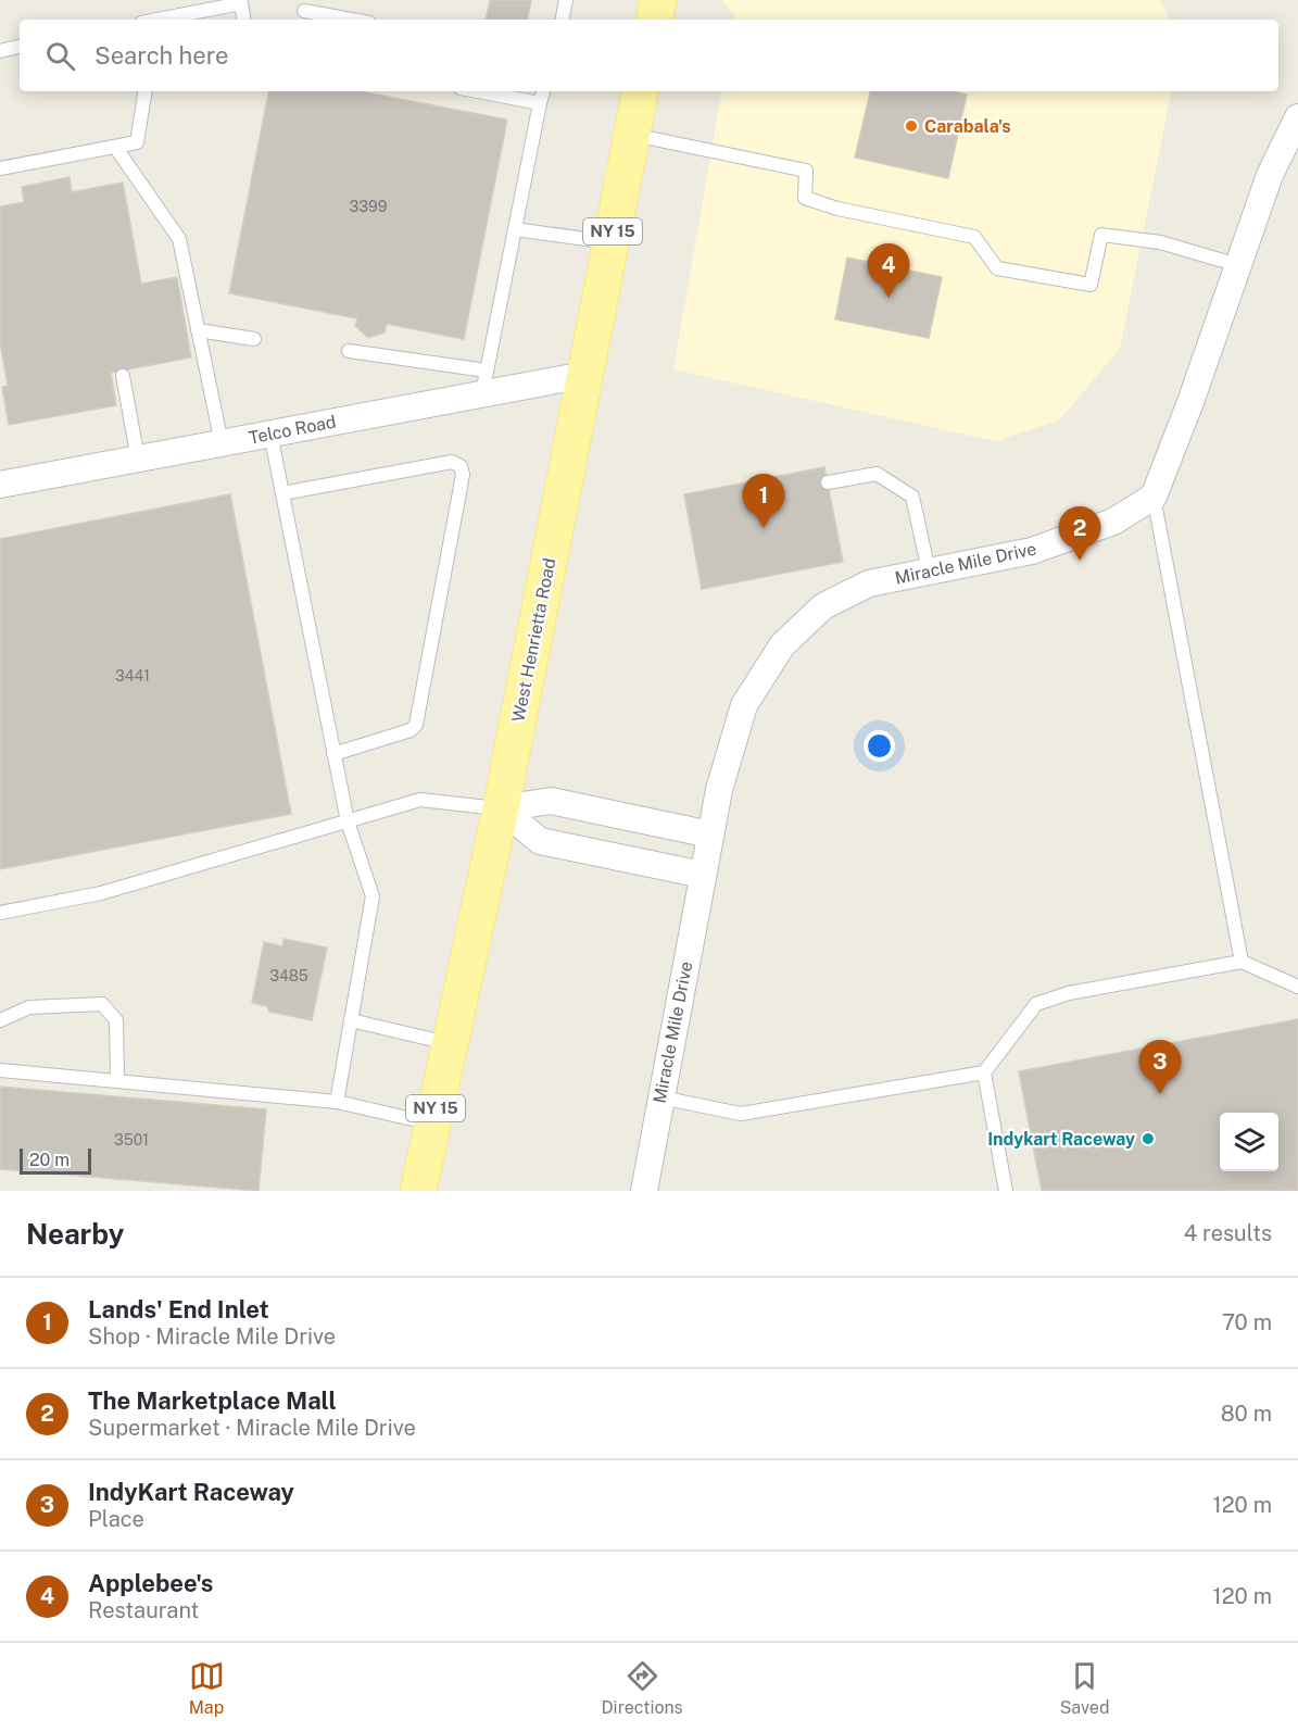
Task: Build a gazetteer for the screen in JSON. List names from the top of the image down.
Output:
{
  "streets": {
    "main road": ["NY 15", "West Henrietta Road"],
    "street": ["Telco Road", "Miracle Mile Drive"]
  },
  "crossings": [
    ["Telco Road", "West Henrietta Road"]
  ],
  "places": ["Carabala's", "Indykart Raceway"],
  "house_numbers": [
    "3399",
    "3441",
    "3485",
    "3501"
  ],
  "scale_bar": "20 m",
  "page": {
    "search": "Search here",
    "pins": [
      "4",
      "1",
      "2",
      "3"
    ],
    "scale": "20 m",
    "heading": ["Nearby", "4 results"],
    "list": [
      {
        "mark": "1",
        "name": "Lands' End Inlet",
        "note": "Shop · Miracle Mile Drive",
        "value": "70 m"
      },
      {
        "mark": "2",
        "name": "The Marketplace Mall",
        "note": "Supermarket · Miracle Mile Drive",
        "value": "80 m"
      },
      {
        "mark": "3",
        "name": "IndyKart Raceway",
        "note": "Place",
        "value": "120 m"
      },
      {
        "mark": "4",
        "name": "Applebee's",
        "note": "Restaurant",
        "value": "120 m"
      }
    ],
    "nav": ["Map", "Directions", "Saved"]
  }
}
